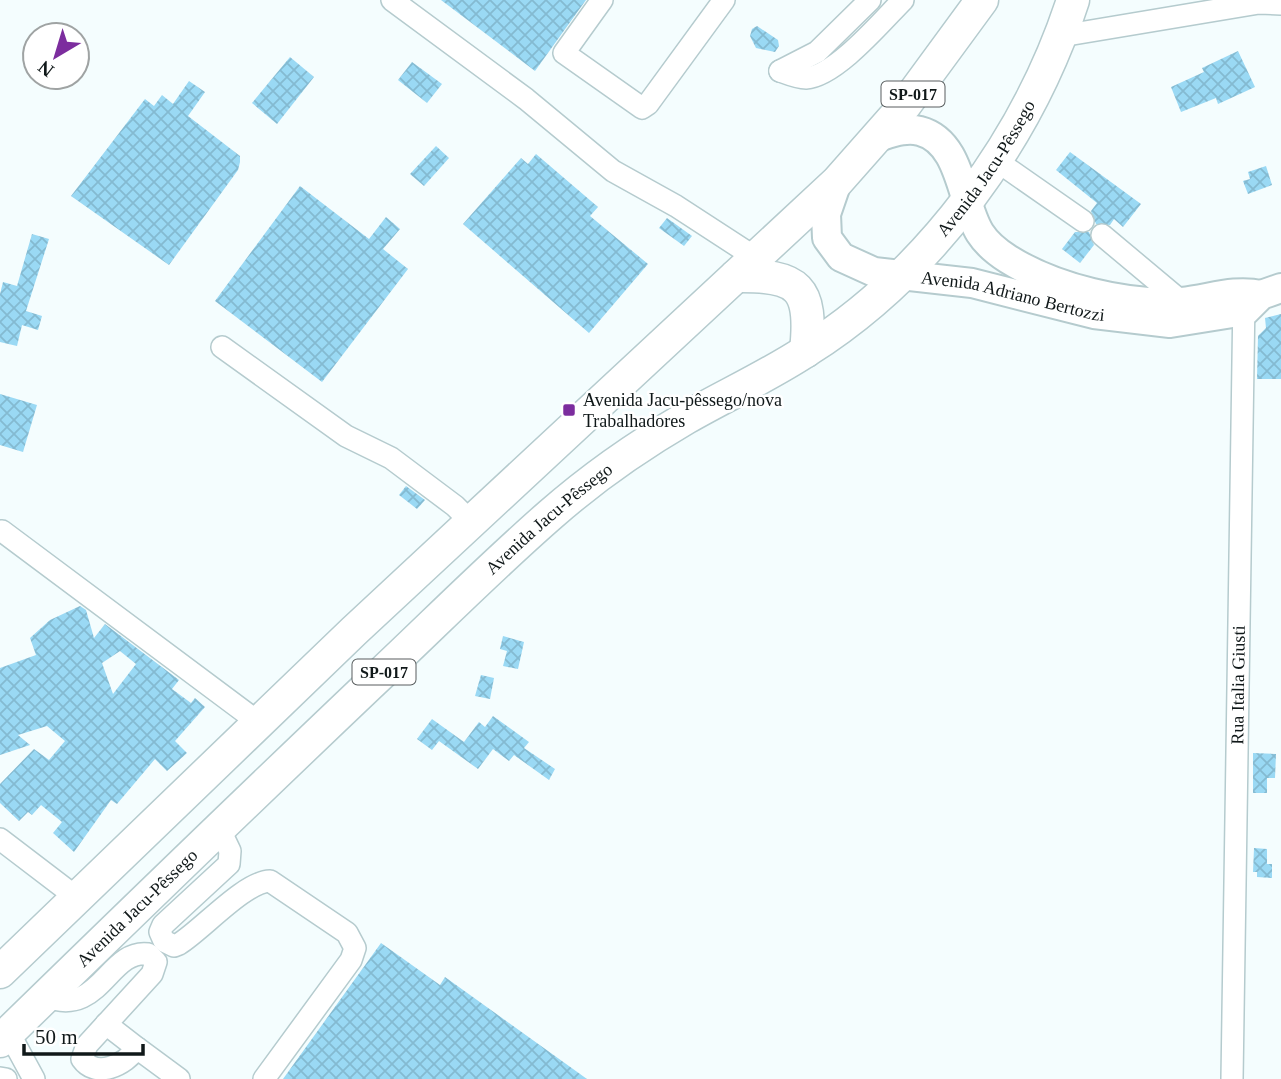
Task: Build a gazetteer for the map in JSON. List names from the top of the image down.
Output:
{
  "streets": {
    "highway": ["SP-017", "Avenida Jacu-Pêssego"],
    "main road": ["Avenida Adriano Bertozzi"],
    "street": ["Rua Italia Giusti"]
  },
  "crossings": [
    ["SP-017", "Avenida Jacu-Pêssego"],
    ["SP-017", "Avenida Adriano Bertozzi"],
    ["Avenida Jacu-Pêssego", "Avenida Adriano Bertozzi"],
    ["Avenida Adriano Bertozzi", "Rua Italia Giusti"]
  ],
  "places": {
    "transit": ["Avenida Jacu-pêssego/nova Trabalhadores"]
  },
  "scale_bar": "50 m",
  "north": "bottom left"
}
